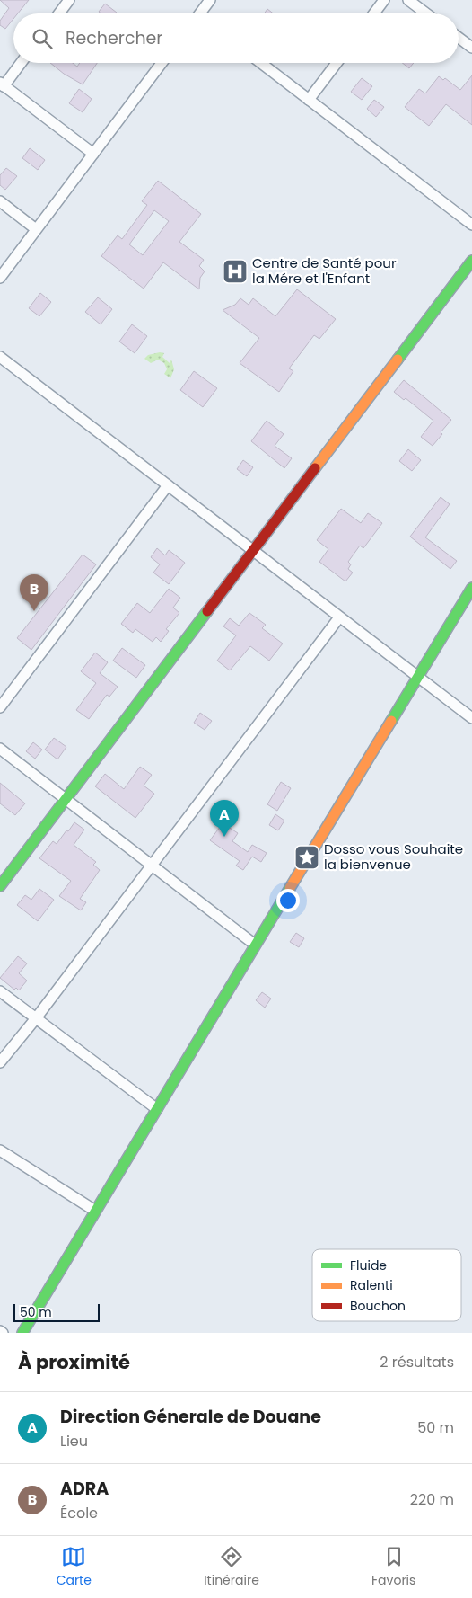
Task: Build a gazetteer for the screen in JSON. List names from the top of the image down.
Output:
{
  "places": {
    "hospital": ["Centre de Santé pour la Mére et l'Enfant"],
    "place": ["Dosso vous Souhaite la bienvenue"]
  },
  "legend": ["Fluide", "Ralenti", "Bouchon"],
  "scale_bar": "50 m",
  "page": {
    "search": "Rechercher",
    "pins": ["B", "A"],
    "scale": "50 m",
    "heading": ["À proximité", "2 résultats"],
    "list": [
      {
        "mark": "A",
        "name": "Direction Génerale de Douane",
        "note": "Lieu",
        "value": "50 m"
      },
      {
        "mark": "B",
        "name": "ADRA",
        "note": "École",
        "value": "220 m"
      }
    ],
    "nav": ["Carte", "Itinéraire", "Favoris"]
  }
}
